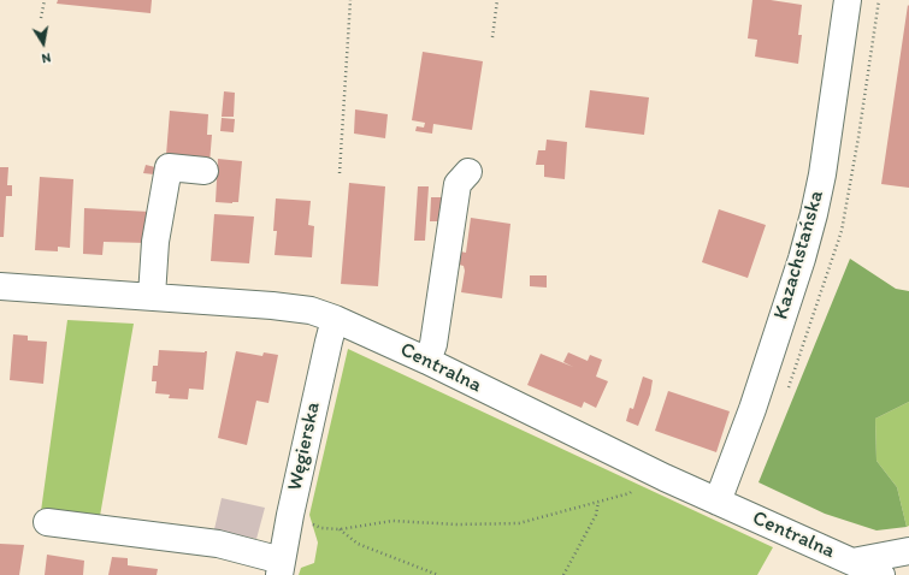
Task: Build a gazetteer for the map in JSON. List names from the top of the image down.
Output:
{
  "streets": {
    "street": ["Kazachstańska", "Centralna", "Węgierska"]
  },
  "crossings": [
    ["Kazachstańska", "Centralna"],
    ["Centralna", "Węgierska"]
  ],
  "north": "bottom"
}
